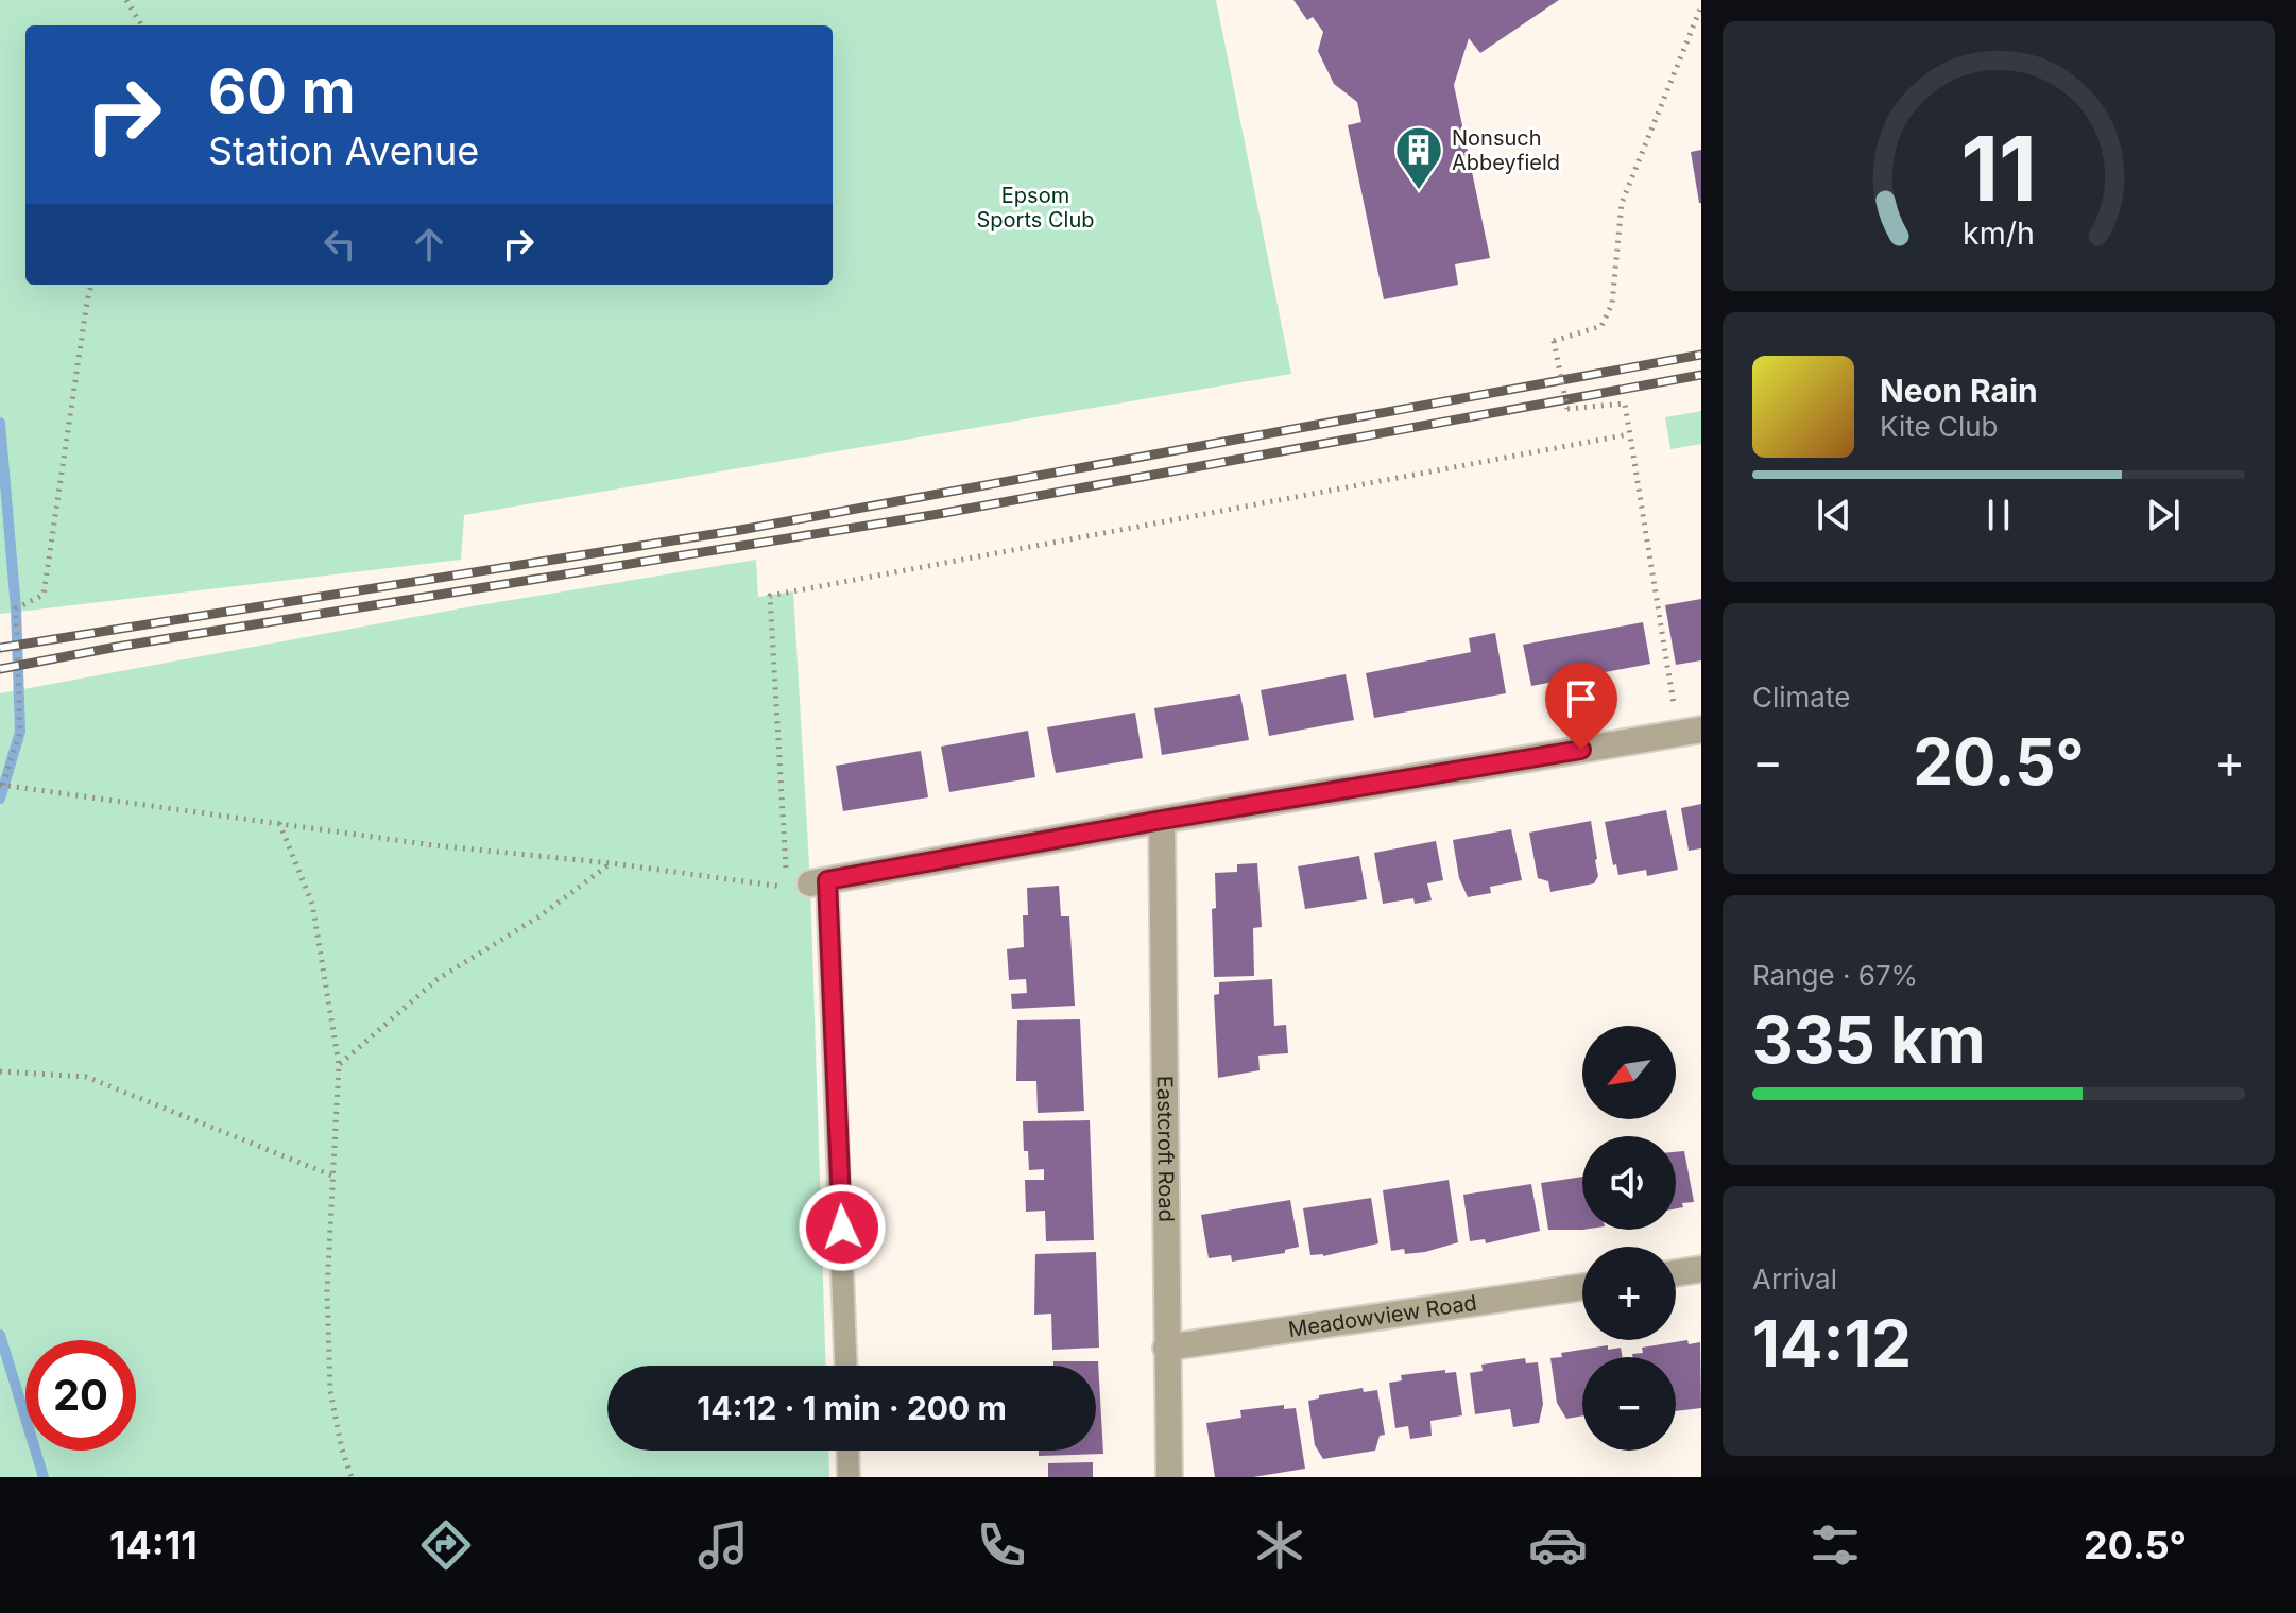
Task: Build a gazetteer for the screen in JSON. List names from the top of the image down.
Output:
{
  "streets": {
    "street": ["Eastcroft Road", "Meadowview Road"]
  },
  "crossings": [
    ["Eastcroft Road", "Meadowview Road"]
  ],
  "parks": ["Epsom Sports Club"],
  "places": {
    "building": ["Nonsuch Abbeyfield"]
  },
  "north": "bottom left",
  "page": {
    "turn": ["60 m", "Station Avenue"],
    "song": ["Neon Rain", "Kite Club"],
    "tile": [
      "Climate",
      ["Range · 67%", "335 km"],
      ["Arrival", "14:12"]
    ],
    "heat": ["−", "20.5°", "+"],
    "map_buttons": ["+", "−"],
    "limit": "20",
    "trip": "14:12 · 1 min · 200 m",
    "tabs": ["14:11", "20.5°"],
    "gauge": ["11", "km/h"]
  }
}
